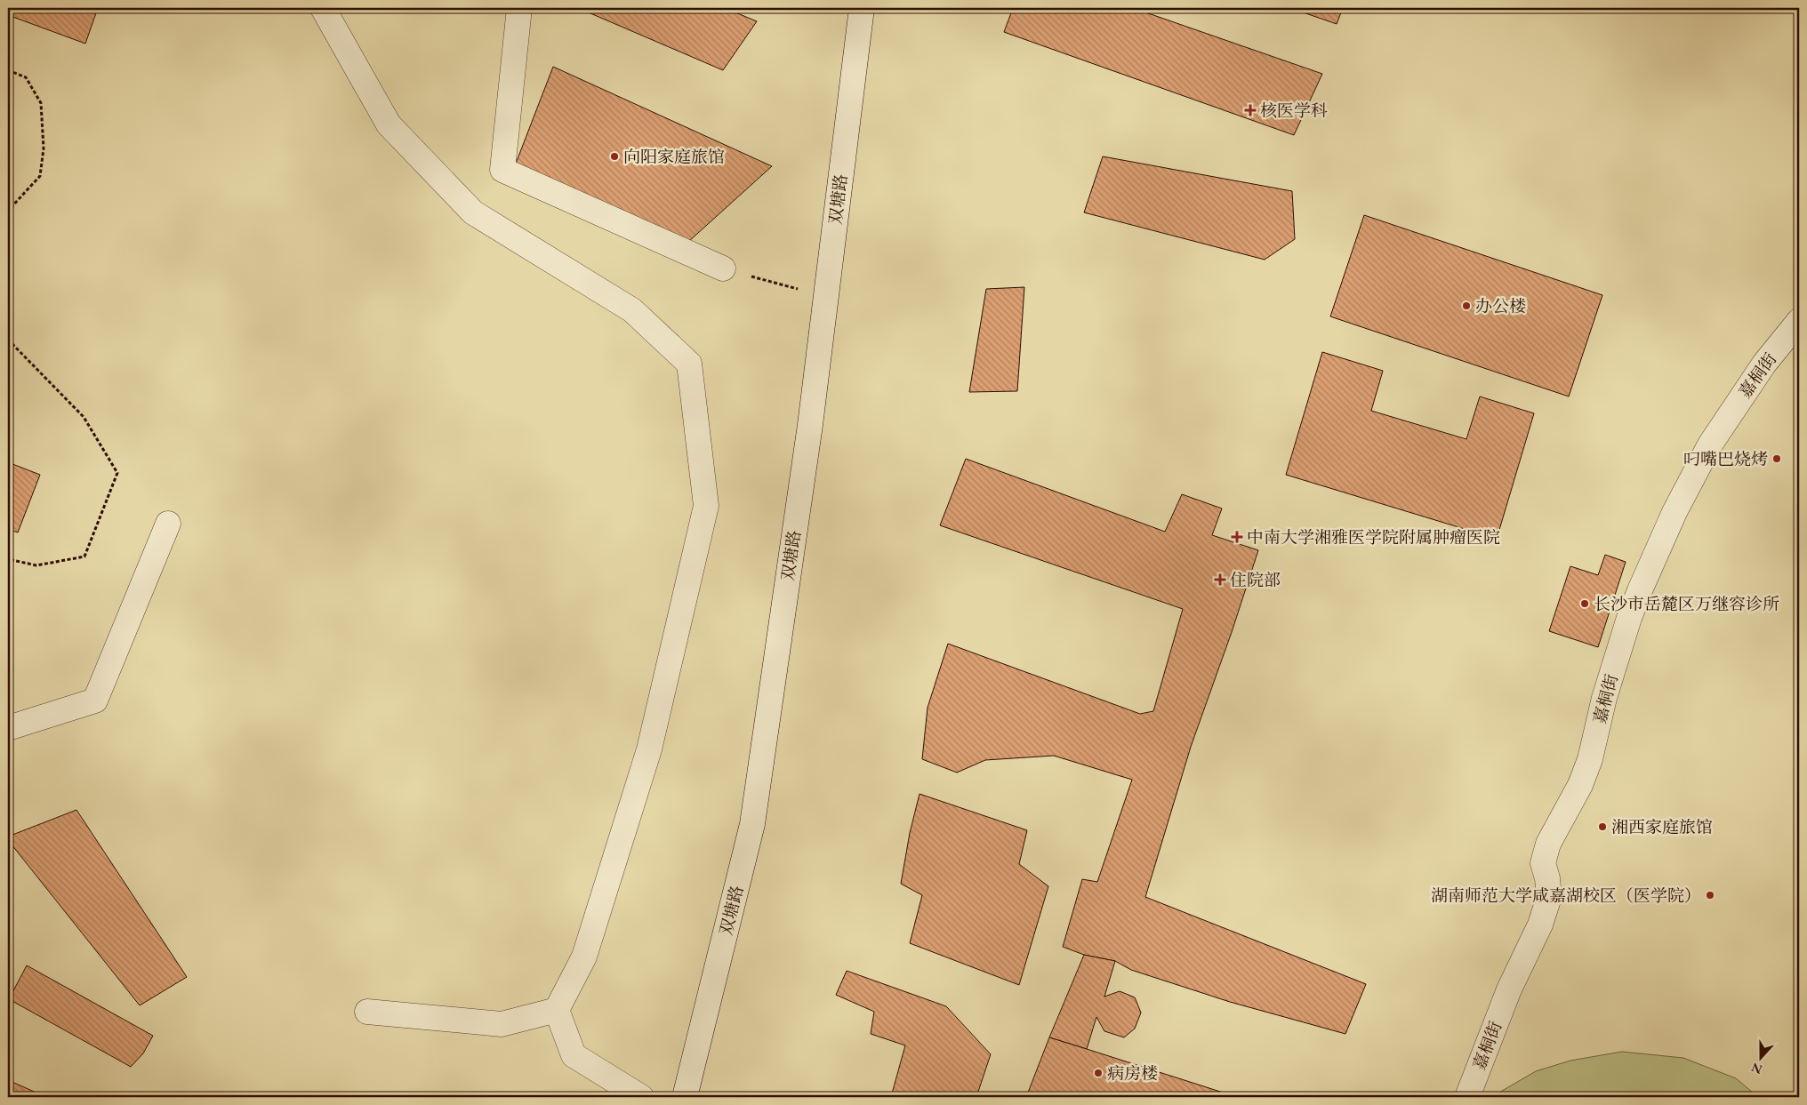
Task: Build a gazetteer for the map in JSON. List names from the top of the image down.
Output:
{
  "streets": {
    "street": ["双塘路", "嘉桐街"]
  },
  "places": {
    "health": ["核医学科", "中南大学湘雅医学院附属肿瘤医院", "住院部"],
    "other": [
      "向阳家庭旅馆",
      "办公楼",
      "叼嘴巴烧烤",
      "长沙市岳麓区万继容诊所",
      "湘西家庭旅馆",
      "湖南师范大学咸嘉湖校区（医学院）",
      "病房楼"
    ]
  },
  "north": "bottom"
}
